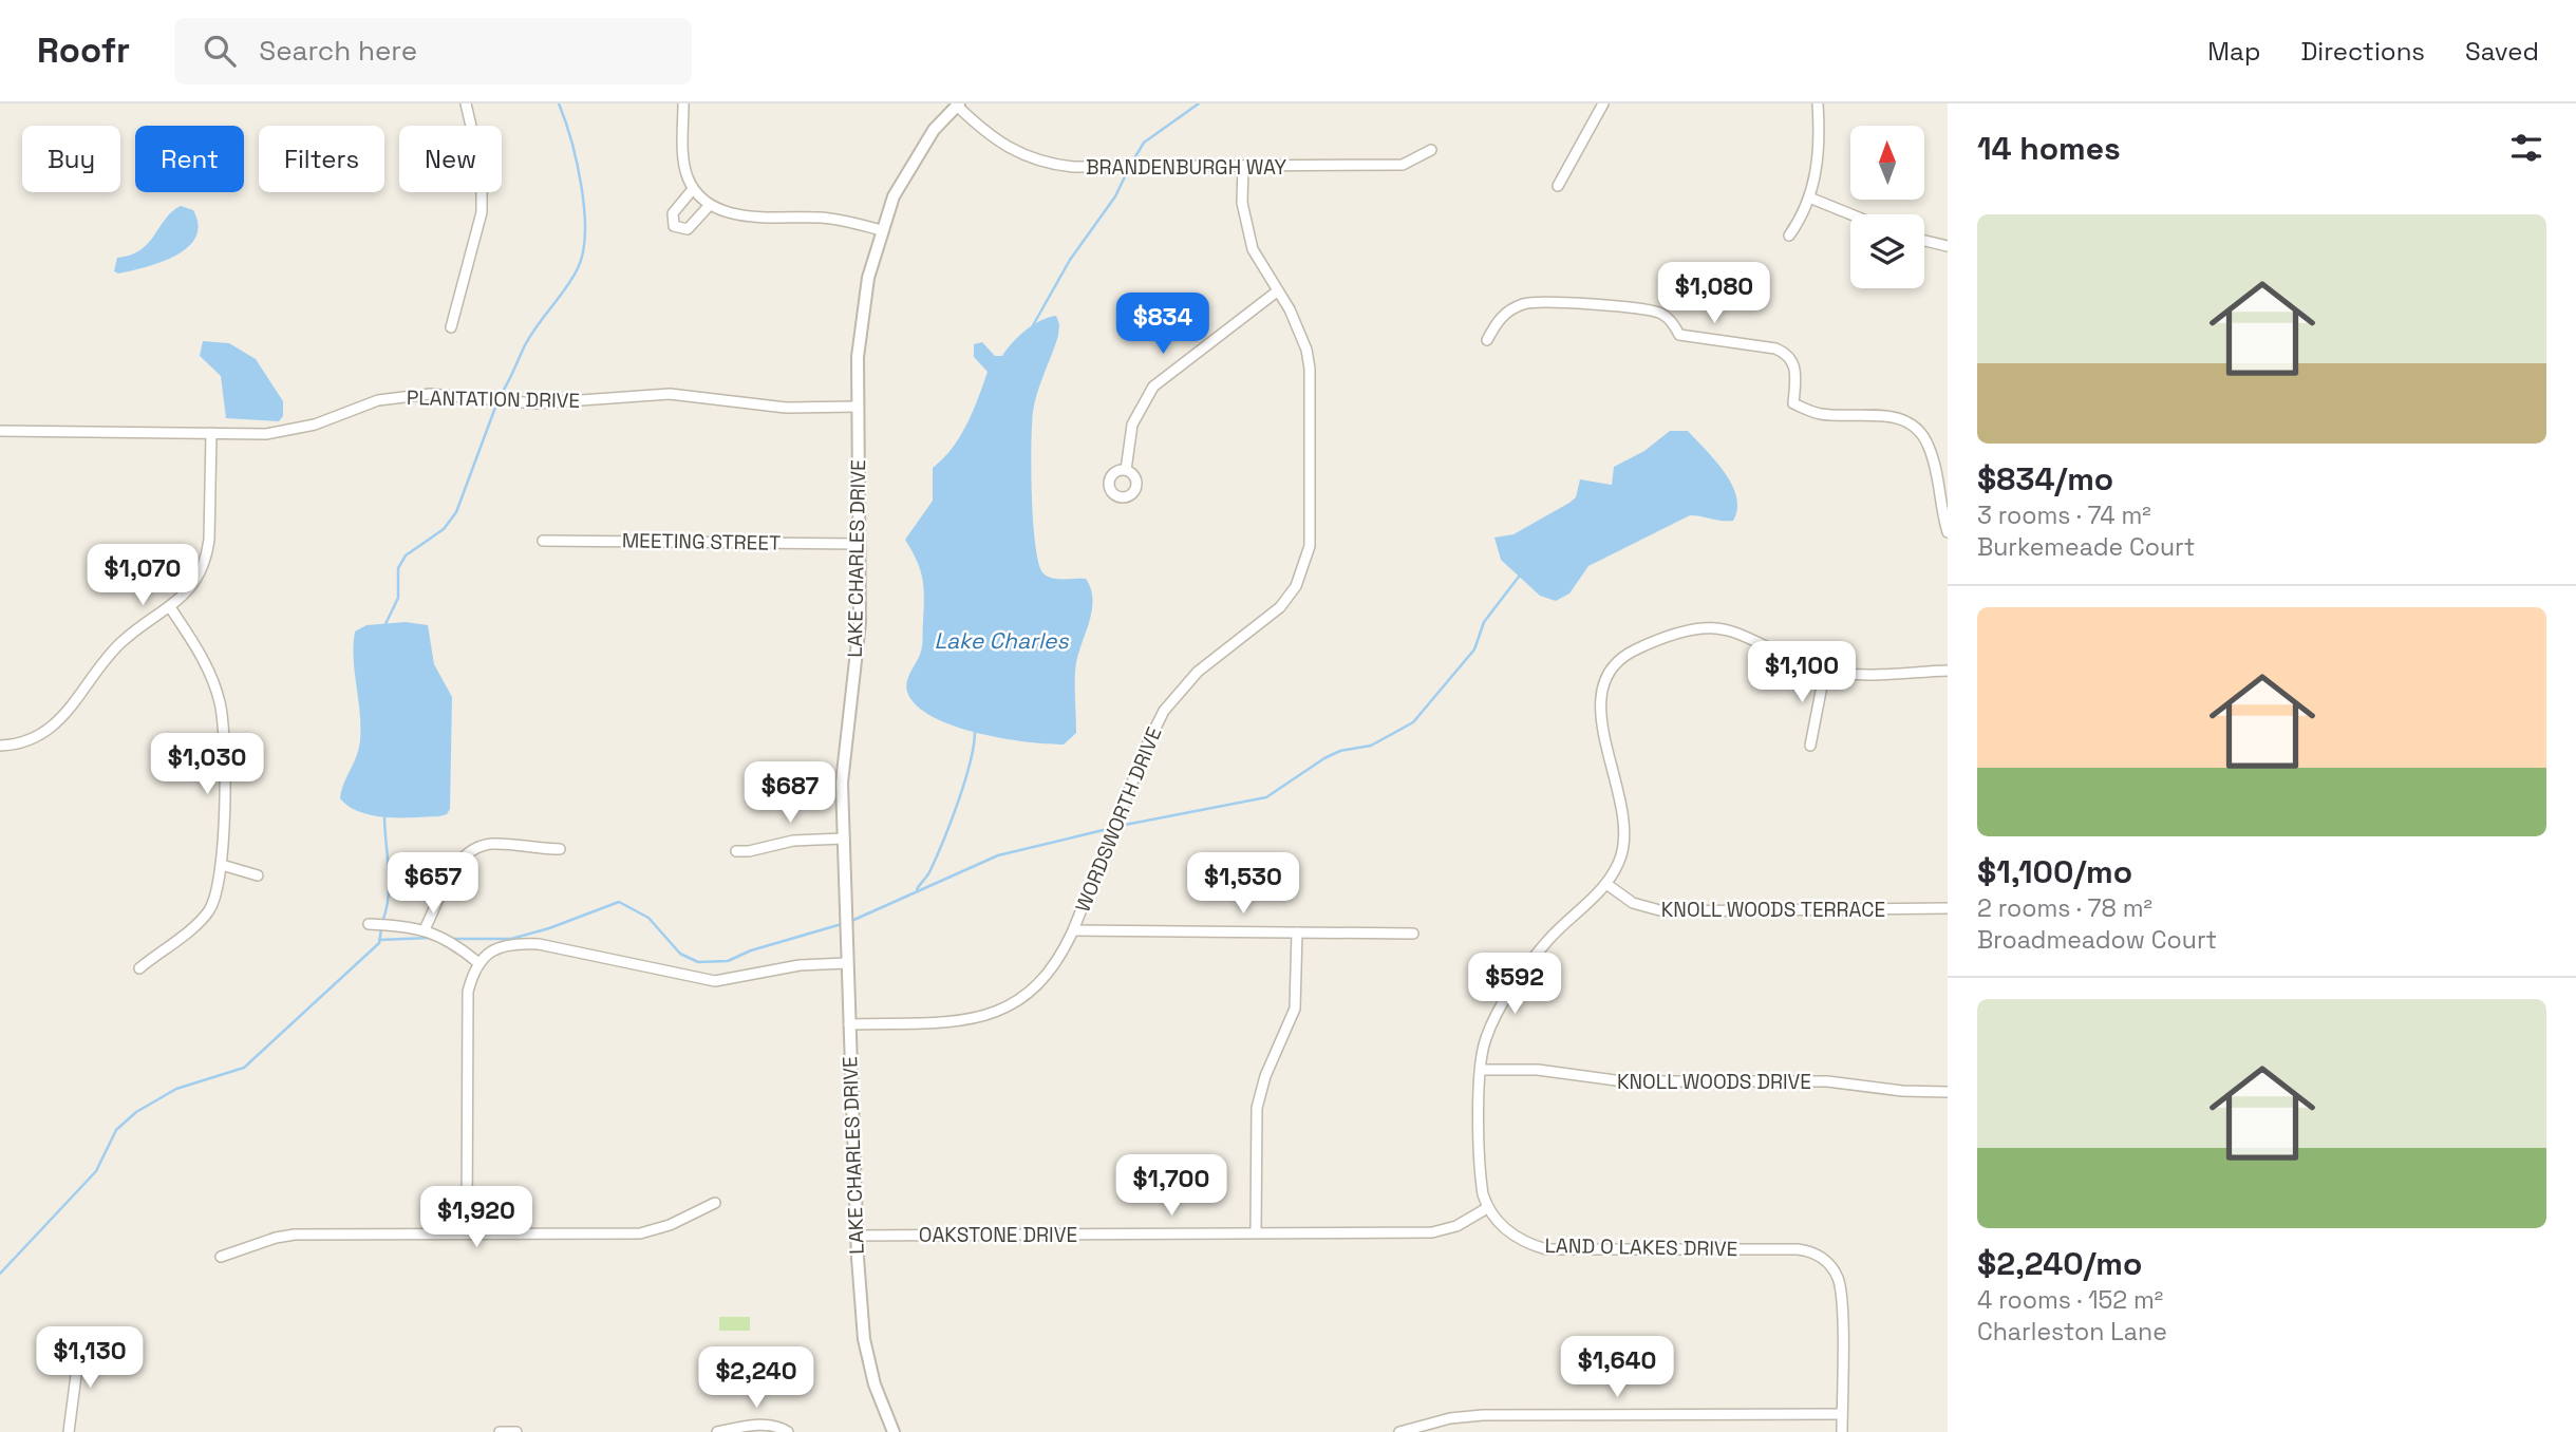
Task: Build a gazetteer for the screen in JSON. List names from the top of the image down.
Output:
{
  "streets": {
    "street": [
      "BRANDENBURGH WAY",
      "PLANTATION DRIVE",
      "MEETING STREET",
      "LAKE CHARLES DRIVE",
      "WORDSWORTH DRIVE",
      "KNOLL WOODS TERRACE",
      "KNOLL WOODS DRIVE",
      "OAKSTONE DRIVE",
      "LAND O LAKES DRIVE"
    ]
  },
  "crossings": [
    ["BRANDENBURGH WAY", "LAKE CHARLES DRIVE"],
    ["BRANDENBURGH WAY", "WORDSWORTH DRIVE"],
    ["PLANTATION DRIVE", "LAKE CHARLES DRIVE"],
    ["MEETING STREET", "LAKE CHARLES DRIVE"],
    ["LAKE CHARLES DRIVE", "WORDSWORTH DRIVE"],
    ["LAKE CHARLES DRIVE", "OAKSTONE DRIVE"],
    ["OAKSTONE DRIVE", "LAND O LAKES DRIVE"]
  ],
  "water": ["Lake Charles"],
  "north": "top",
  "page": {
    "header": "Roofr",
    "search": "Search here",
    "nav": ["Map", "Directions", "Saved"],
    "heading": "14 homes",
    "chip": [
      "Buy",
      "Rent",
      "Filters",
      "New"
    ],
    "list": [
      {
        "name": "$834/mo",
        "note": "3 rooms · 74 m² · Burkemeade Court"
      },
      {
        "name": "$1,100/mo",
        "note": "2 rooms · 78 m² · Broadmeadow Court"
      },
      {
        "name": "$2,240/mo",
        "note": "4 rooms · 152 m² · Charleston Lane"
      }
    ],
    "price": [
      "$1,080",
      "$834",
      "$1,070",
      "$1,100",
      "$1,030",
      "$687",
      "$657",
      "$1,530",
      "$592",
      "$1,700",
      "$1,920",
      "$1,130",
      "$1,640",
      "$2,240"
    ]
  }
}
